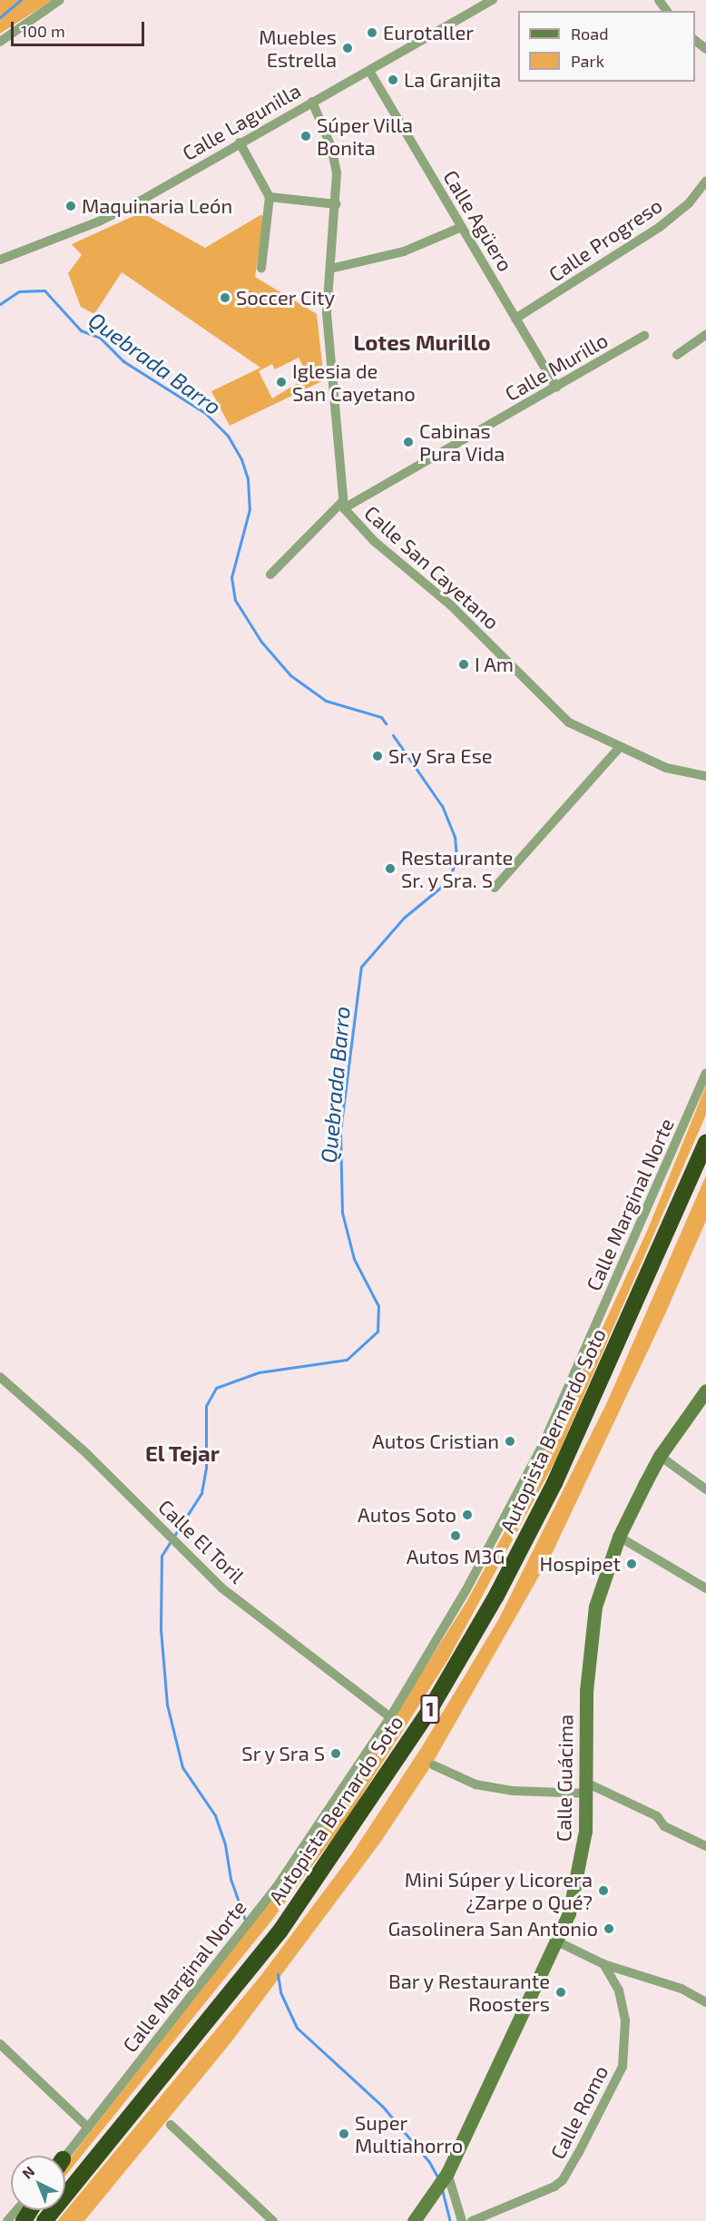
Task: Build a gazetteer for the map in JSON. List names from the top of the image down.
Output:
{
  "streets": {
    "highway": ["Autopista Bernardo Soto", "1"],
    "main road": ["Calle Guácima"],
    "street": [
      "Calle Lagunilla",
      "Calle Agüero",
      "Calle Progreso",
      "Calle Murillo",
      "Calle San Cayetano",
      "Calle Marginal Norte",
      "Calle El Toril",
      "Calle Romo"
    ]
  },
  "crossings": [
    ["Calle Lagunilla", "Calle Agüero"],
    ["Calle Lagunilla", "Calle San Cayetano"],
    ["Calle Agüero", "Calle Progreso"],
    ["Calle Agüero", "Calle Murillo"],
    ["Calle Murillo", "Calle San Cayetano"],
    ["Calle Marginal Norte", "Calle El Toril"]
  ],
  "districts": ["Lotes Murillo", "El Tejar"],
  "water": ["Quebrada Barro"],
  "places": [
    "Eurotaller",
    "Muebles Estrella",
    "La Granjita",
    "Súper Villa Bonita",
    "Maquinaria León",
    "Soccer City",
    "Iglesia de San Cayetano",
    "Cabinas Pura Vida",
    "I Am",
    "Sr y Sra Ese",
    "Restaurante Sr. y Sra. S",
    "Autos Cristian",
    "Autos Soto",
    "Autos M3G",
    "Hospipet",
    "Sr y Sra S",
    "Mini Súper y Licorera ¿Zarpe o Qué?",
    "Gasolinera San Antonio",
    "Bar y Restaurante Roosters",
    "Super Multiahorro"
  ],
  "legend": ["Road", "Park"],
  "scale_bar": "100 m",
  "north": "top left"
}
